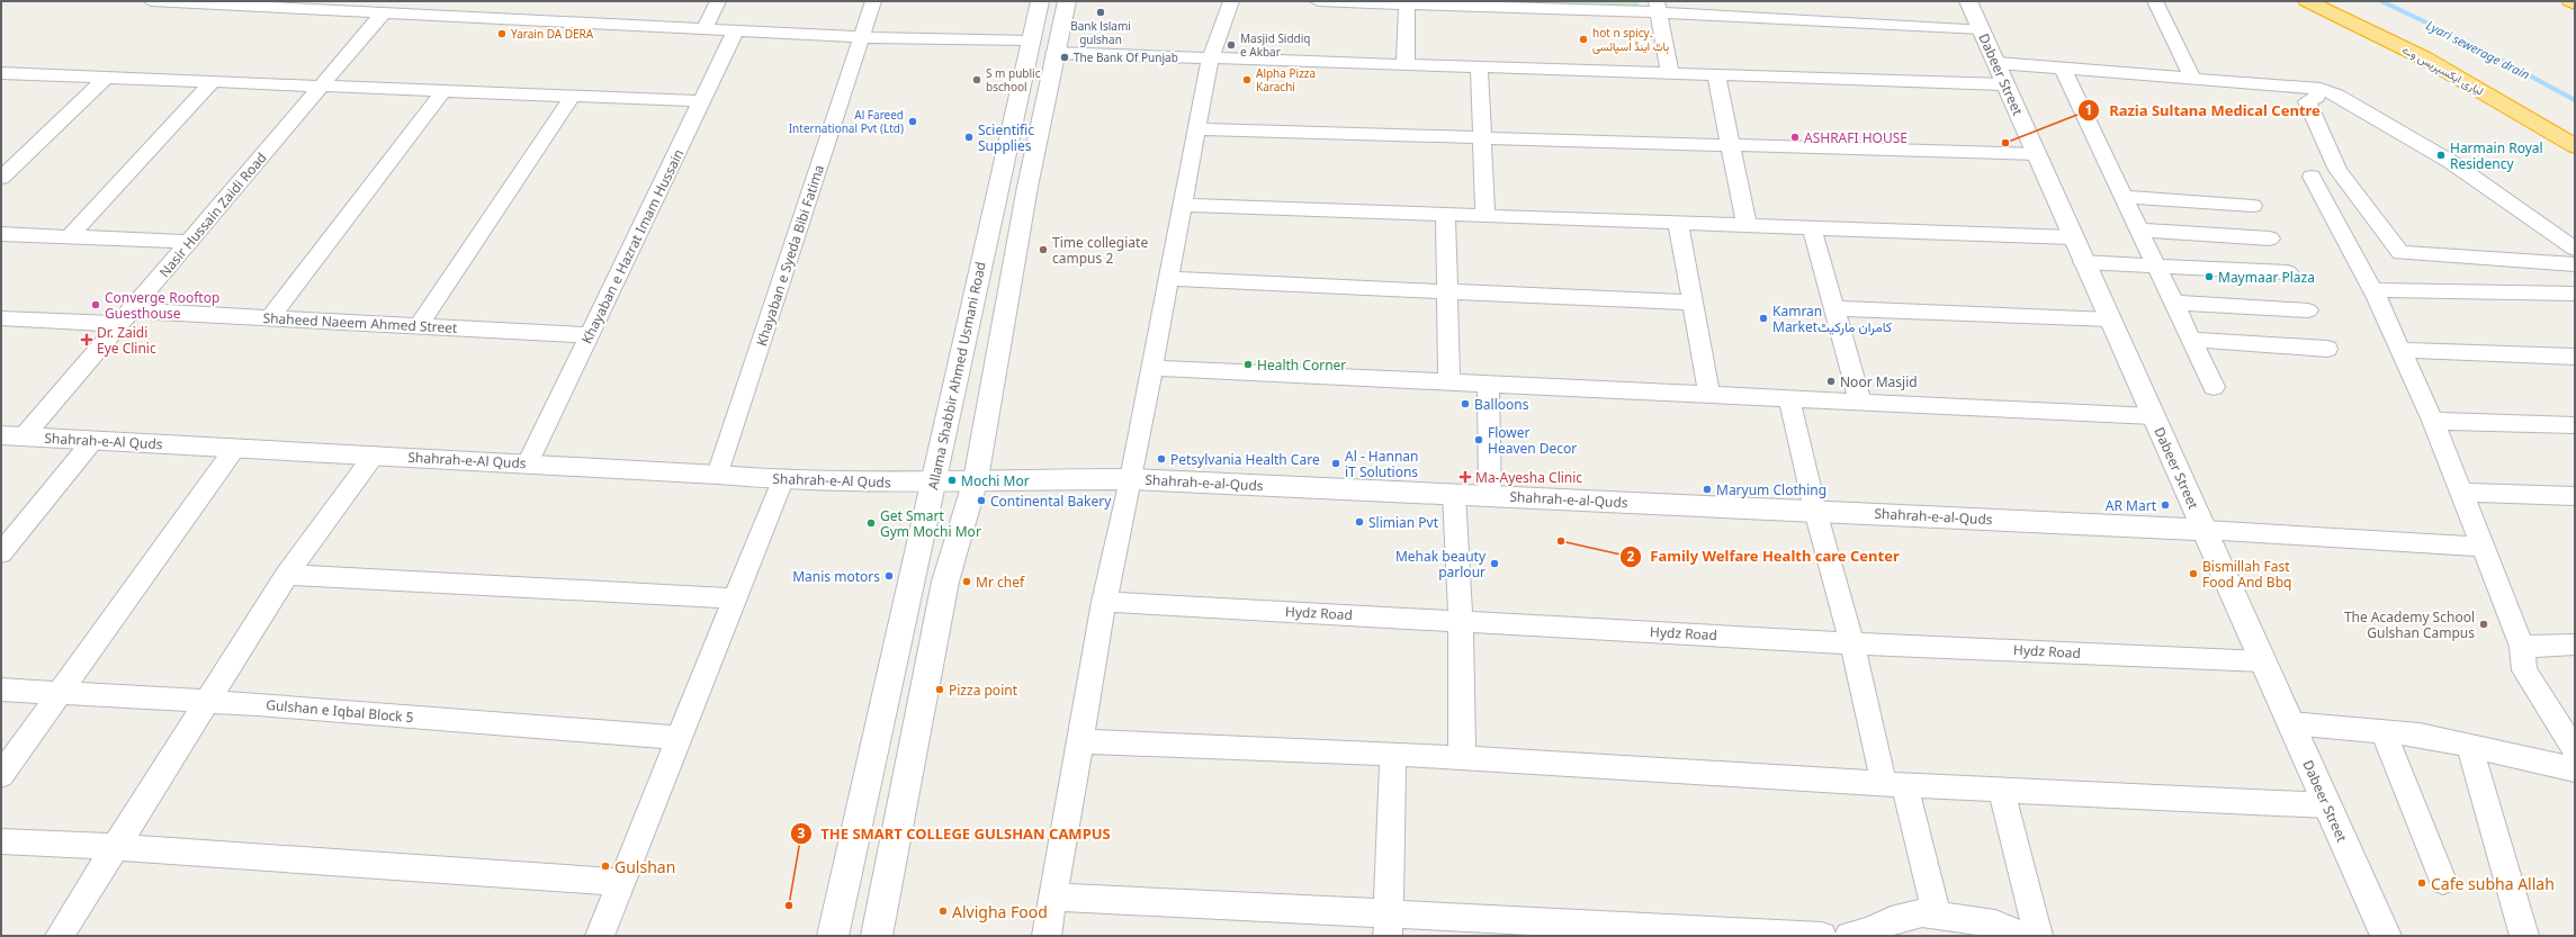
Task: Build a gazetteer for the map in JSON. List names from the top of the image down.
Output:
{
  "streets": {
    "highway": ["لیاری ایکسپریس وے"],
    "street": [
      "Dabeer Street",
      "Nasir Hussain Zaidi Road",
      "Khayaban e Hazrat Imam Hussain",
      "Khayaban e Syeda Bibi Fatima",
      "Shaheed Naeem Ahmed Street",
      "Allama Shabbir Ahmed Usmani Road",
      "Shahrah-e-Al Quds",
      "Shahrah-e-al-Quds",
      "Hydz Road",
      "Gulshan e Iqbal Block 5"
    ]
  },
  "crossings": [
    ["Dabeer Street", "Shahrah-e-al-Quds"],
    ["Dabeer Street", "Hydz Road"],
    ["Nasir Hussain Zaidi Road", "Shaheed Naeem Ahmed Street"],
    ["Nasir Hussain Zaidi Road", "Shahrah-e-Al Quds"],
    ["Khayaban e Hazrat Imam Hussain", "Shaheed Naeem Ahmed Street"],
    ["Khayaban e Hazrat Imam Hussain", "Shahrah-e-Al Quds"],
    ["Khayaban e Syeda Bibi Fatima", "Shahrah-e-Al Quds"],
    ["Allama Shabbir Ahmed Usmani Road", "Shahrah-e-Al Quds"],
    ["Allama Shabbir Ahmed Usmani Road", "Shahrah-e-al-Quds"],
    ["Shahrah-e-Al Quds", "Shahrah-e-al-Quds"]
  ],
  "water": ["Lyari sewerage drain"],
  "places": {
    "other": [
      "Bank lslami gulshan",
      "Yarain DA DERA",
      "hot n spicy۔ ہاٹ اینڈ اسپائسی",
      "Masjid Siddiq e Akbar",
      "The Bank Of Punjab",
      "S m public bschool",
      "Alpha Pizza Karachi",
      "Al Fareed International Pvt (Ltd)",
      "Scientific Supplies",
      "ASHRAFI HOUSE",
      "Razia Sultana Medical Centre",
      "Harmain Royal Residency",
      "Time collegiate campus 2",
      "Maymaar Plaza",
      "Converge Rooftop Guesthouse",
      "Kamran Marketکامران مارکیٹ",
      "Health Corner",
      "Noor Masjid",
      "Balloons",
      "Flower Heaven Decor",
      "Petsylvania Health Care",
      "Al - Hannan iT Solutions",
      "Mochi Mor",
      "Maryum Clothing",
      "Continental Bakery",
      "AR Mart",
      "Slimian Pvt",
      "Get Smart Gym Mochi Mor",
      "Family Welfare Health care Center",
      "Mehak beauty parlour",
      "Bismillah Fast Food And Bbq",
      "Manis motors",
      "Mr chef",
      "The Academy School Gulshan Campus",
      "Pizza point",
      "Gulshan",
      "Cafe subha Allah",
      "THE SMART COLLEGE GULSHAN CAMPUS",
      "Alvigha Food"
    ],
    "health": ["Dr. Zaidi Eye Clinic", "Ma-Ayesha Clinic"]
  }
}
